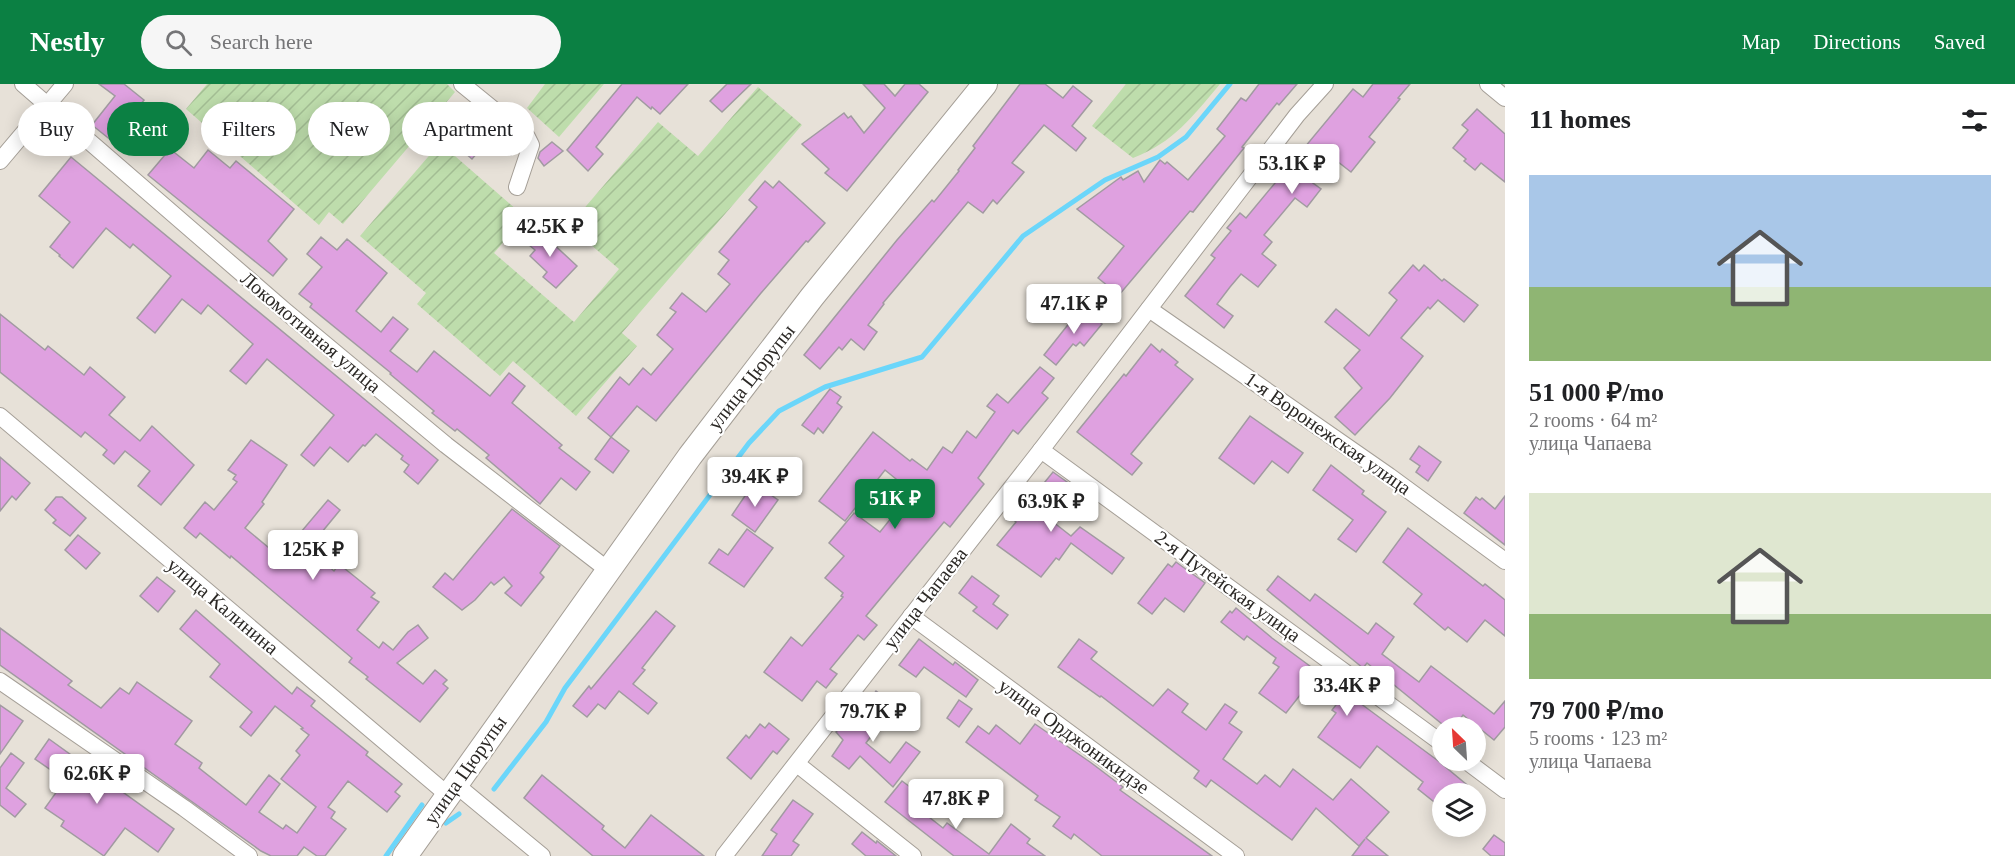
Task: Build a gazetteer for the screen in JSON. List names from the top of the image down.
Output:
{
  "streets": {
    "street": [
      "Локомотивная улица",
      "улица Цюрупы",
      "1-я Воронежская улица",
      "2-я Путейская улица",
      "улица Чапаева",
      "улица Калинина",
      "улица Орджоникидзе"
    ]
  },
  "crossings": [
    ["Локомотивная улица", "улица Цюрупы"],
    ["улица Цюрупы", "улица Калинина"],
    ["1-я Воронежская улица", "улица Чапаева"],
    ["2-я Путейская улица", "улица Чапаева"],
    ["улица Чапаева", "улица Орджоникидзе"]
  ],
  "north": "top left",
  "page": {
    "header": "Nestly",
    "search": "Search here",
    "nav": ["Map", "Directions", "Saved"],
    "heading": "11 homes",
    "chip": [
      "Buy",
      "Rent",
      "Filters",
      "New",
      "Apartment"
    ],
    "price": [
      "53.1K ₽",
      "42.5K ₽",
      "47.1K ₽",
      "39.4K ₽",
      "51K ₽",
      "63.9K ₽",
      "125K ₽",
      "33.4K ₽",
      "79.7K ₽",
      "62.6K ₽",
      "47.8K ₽"
    ],
    "list": [
      {
        "name": "51 000 ₽/mo",
        "note": "2 rooms · 64 m² · улица Чапаева"
      },
      {
        "name": "79 700 ₽/mo",
        "note": "5 rooms · 123 m² · улица Чапаева"
      }
    ]
  }
}
